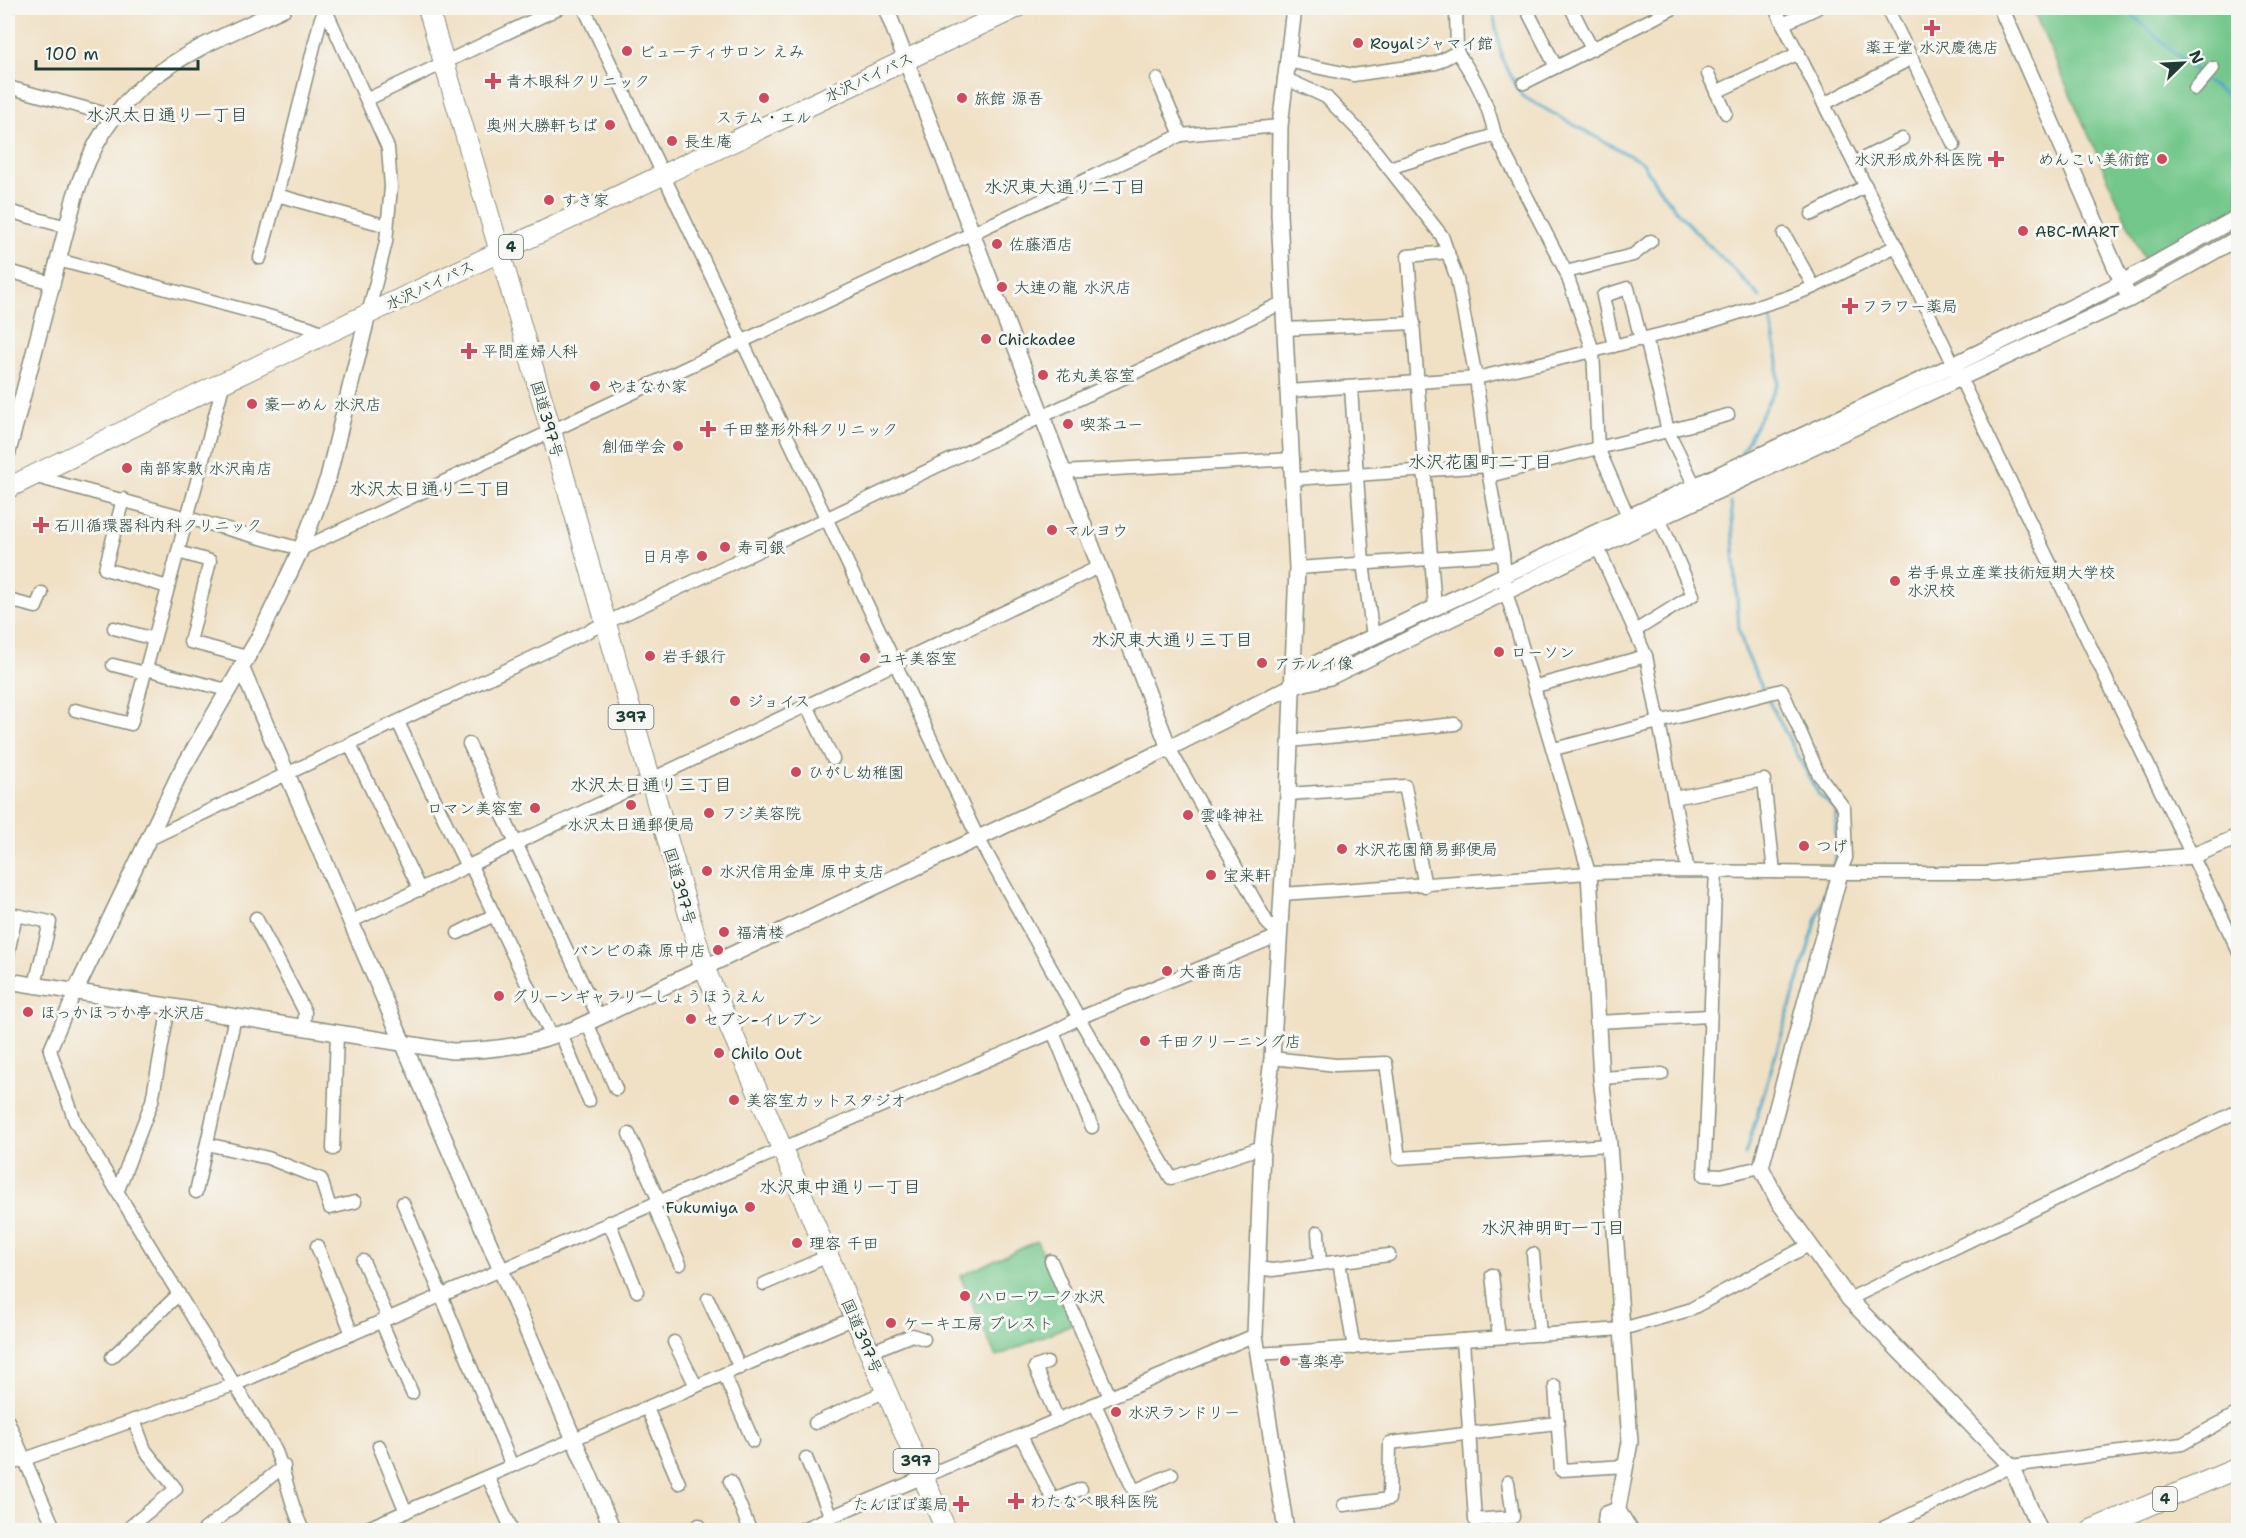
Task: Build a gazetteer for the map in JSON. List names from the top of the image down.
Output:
{
  "streets": {
    "highway": [
      "水沢バイパス",
      "4",
      "国道397号",
      "397"
    ]
  },
  "crossings": [
    ["水沢バイパス", "国道397号"]
  ],
  "districts": [
    "水沢太日通り一丁目",
    "水沢東大通り二丁目",
    "水沢花園町二丁目",
    "水沢太日通り二丁目",
    "水沢東大通り三丁目",
    "水沢太日通り三丁目",
    "水沢東中通り一丁目",
    "水沢神明町一丁目"
  ],
  "places": {
    "health": [
      "薬王堂 水沢慶徳店",
      "青木眼科クリニック",
      "水沢形成外科医院",
      "フラワー薬局",
      "平間産婦人科",
      "千田整形外科クリニック",
      "石川循環器科内科クリニック",
      "わたなべ眼科医院",
      "たんぽぽ薬局"
    ],
    "other": [
      "Royalジャマイ館",
      "ビューティサロン えみ",
      "ステム・エル",
      "旅館 源吾",
      "奥州大勝軒ちば",
      "長生庵",
      "めんこい美術館",
      "すき家",
      "ABC-MART",
      "佐藤酒店",
      "大連の龍 水沢店",
      "Chickadee",
      "花丸美容室",
      "やまなか家",
      "豪一めん 水沢店",
      "喫茶ユー",
      "創価学会",
      "南部家敷 水沢南店",
      "マルヨウ",
      "寿司銀",
      "日月亭",
      "岩手県立産業技術短期大学校 水沢校",
      "ローソン",
      "岩手銀行",
      "ユキ美容室",
      "アテルイ像",
      "ジョイス",
      "ひがし幼稚園",
      "水沢太日通郵便局",
      "ロマン美容室",
      "フジ美容院",
      "雲峰神社",
      "つげ",
      "水沢花園簡易郵便局",
      "水沢信用金庫 原中支店",
      "宝来軒",
      "福清楼",
      "バンビの森 原中店",
      "大番商店",
      "グリーンギャラリーしょうほうえん",
      "ほっかほっか亭 水沢店",
      "セブン-イレブン",
      "千田クリーニング店",
      "Chilo Out",
      "美容室カットスタジオ",
      "Fukumiya",
      "理容 千田",
      "ハローワーク水沢",
      "ケーキ工房 ブレスト",
      "喜楽亭",
      "水沢ランドリー"
    ]
  },
  "scale_bar": "100 m",
  "north": "top right"
}
